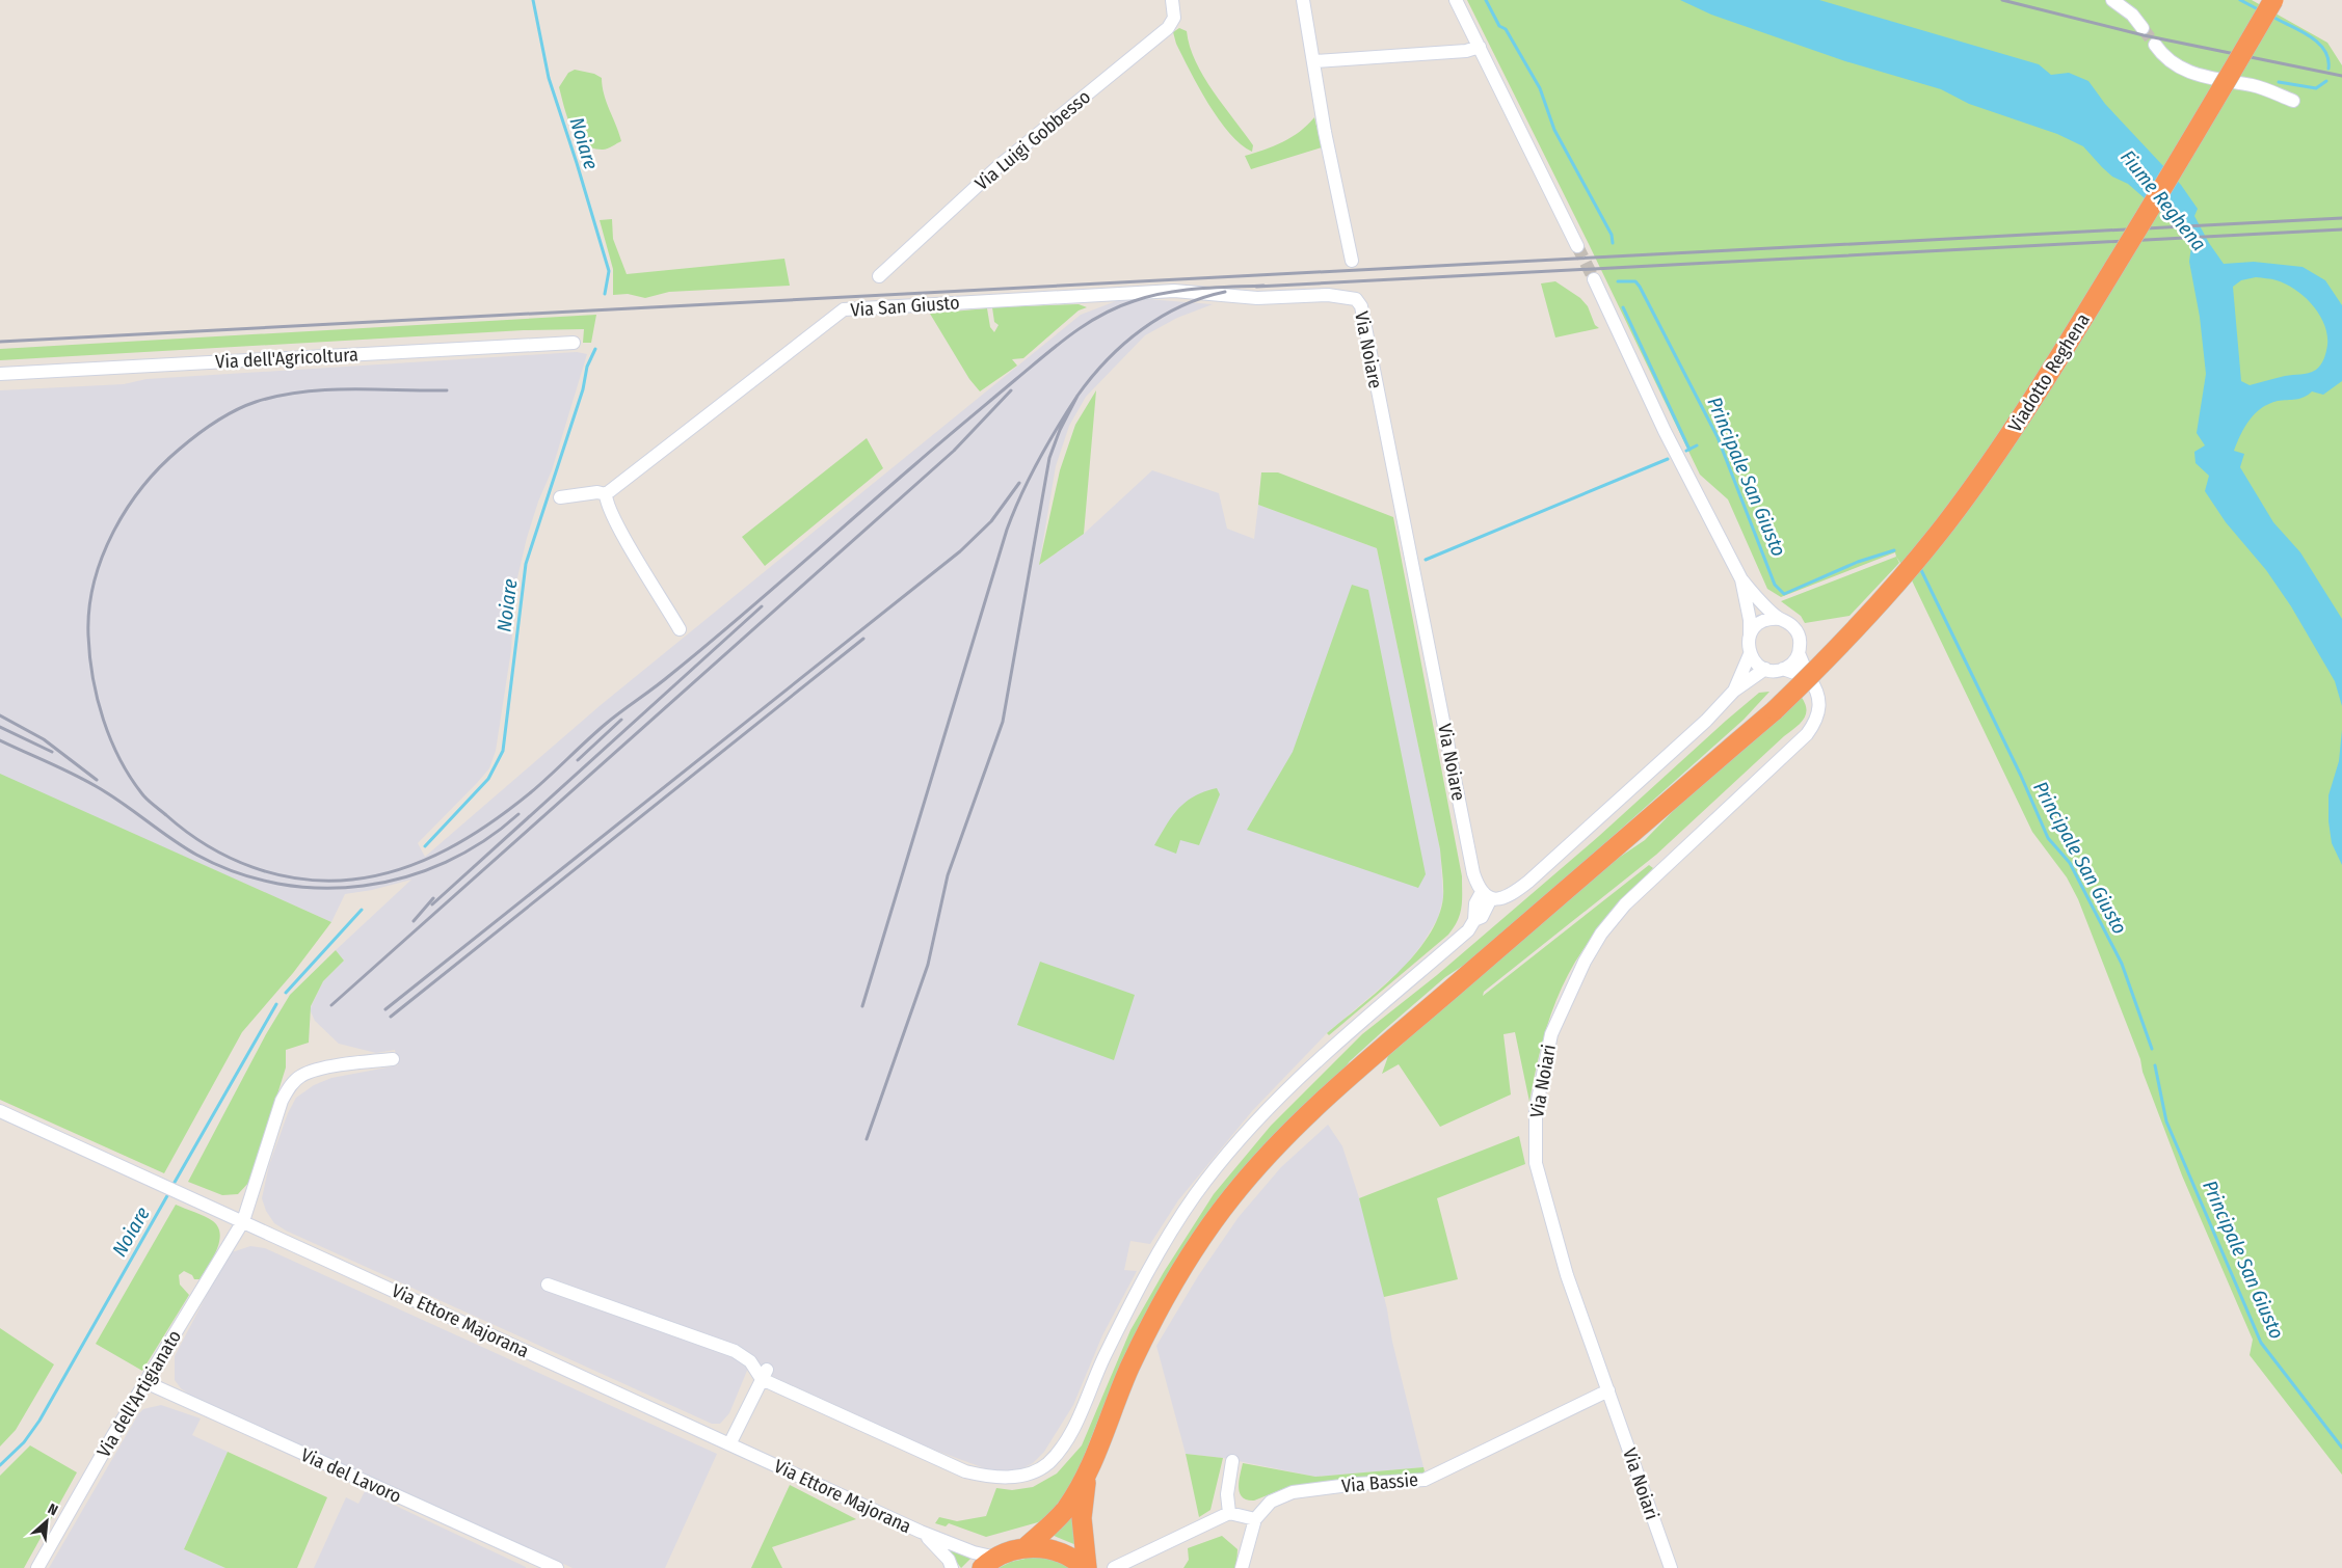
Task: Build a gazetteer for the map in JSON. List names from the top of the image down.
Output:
{
  "streets": {
    "highway": ["Viadotto Reghena"],
    "street": [
      "Via Luigi Gobbesso",
      "Via San Giusto",
      "Via Noiare",
      "Via dell'Agricoltura",
      "Via Noiari",
      "Via Ettore Majorana",
      "Via dell'Artigianato",
      "Via del Lavoro",
      "Via Bassie"
    ]
  },
  "crossings": [
    ["Via San Giusto", "Via Noiare"],
    ["Via Noiari", "Via Bassie"],
    ["Via Ettore Majorana", "Via dell'Artigianato"],
    ["Via dell'Artigianato", "Via del Lavoro"]
  ],
  "water": ["Noiare", "Fiume Reghena", "Principale San Giusto"],
  "north": "top right"
}
